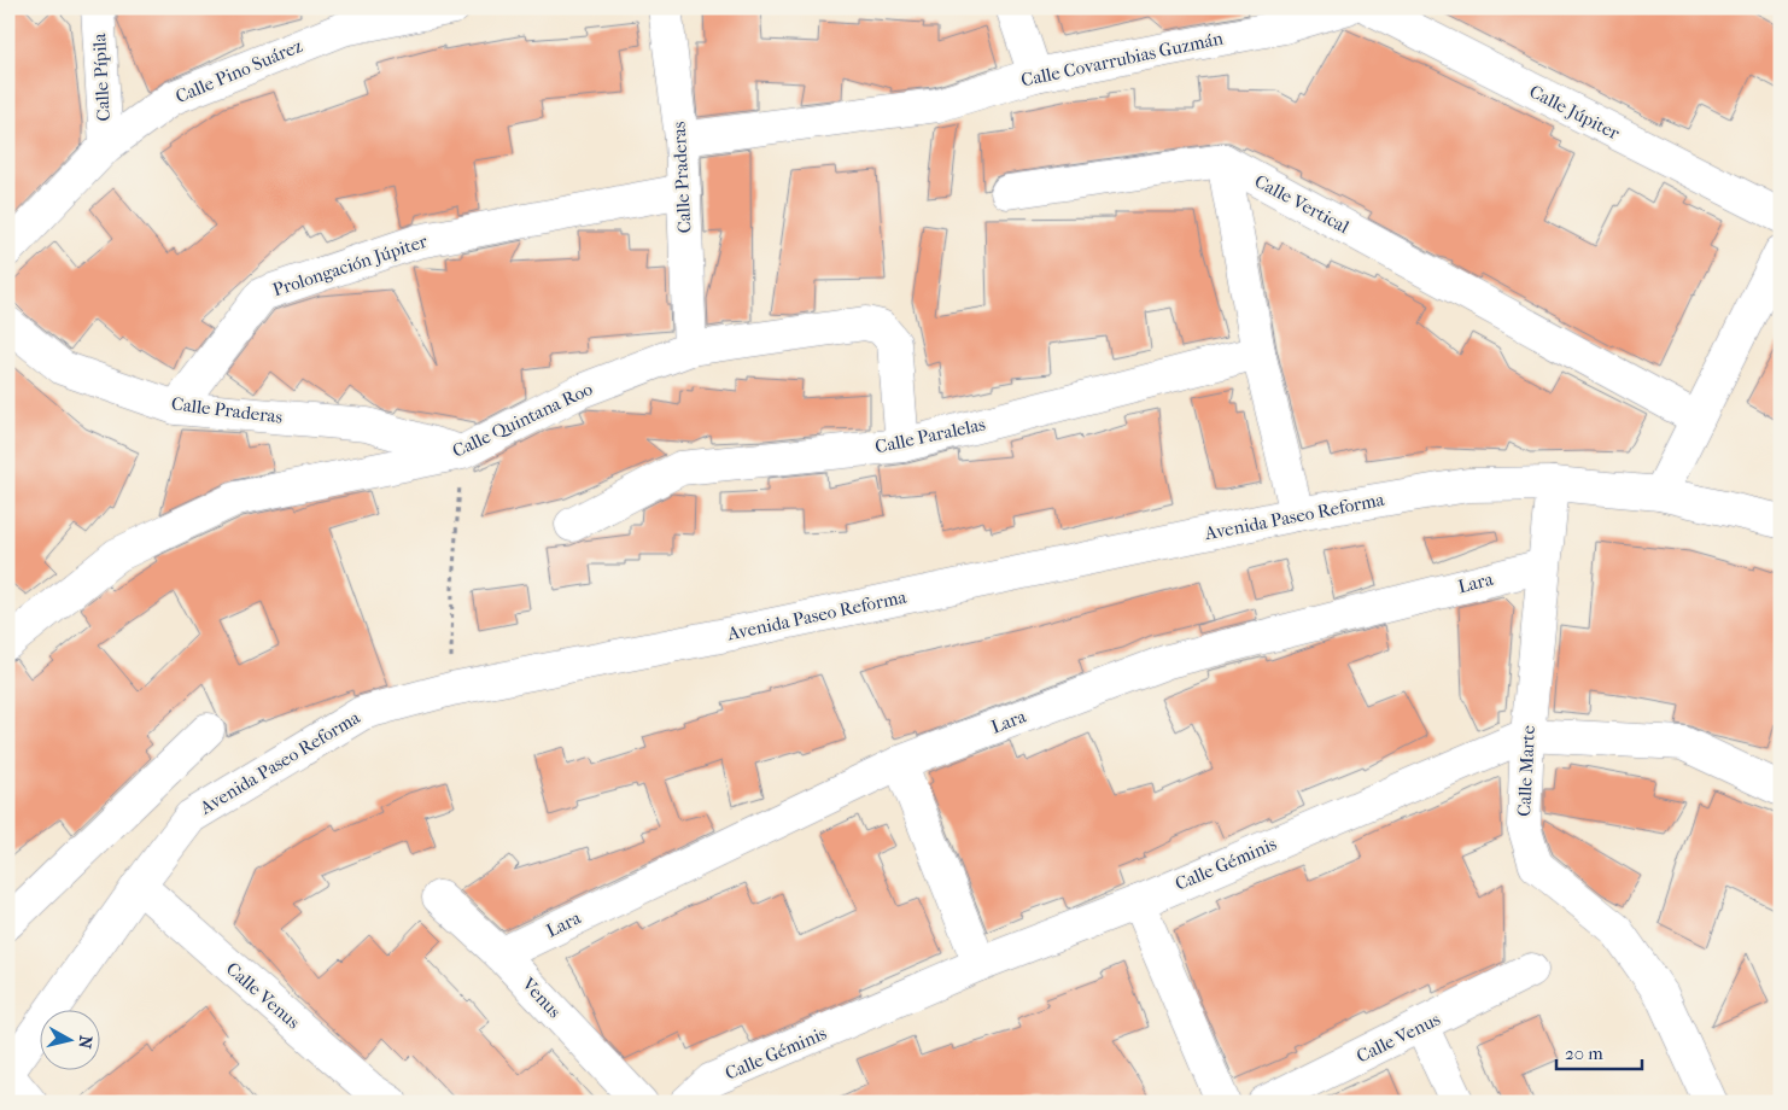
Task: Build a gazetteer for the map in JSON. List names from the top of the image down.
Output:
{
  "streets": {
    "street": [
      "Calle Covarrubias Guzmán",
      "Calle Pino Suárez",
      "Calle Pípila",
      "Calle Júpiter",
      "Calle Praderas",
      "Calle Vertical",
      "Prolongación Júpiter",
      "Calle Quintana Roo",
      "Calle Paralelas",
      "Avenida Paseo Reforma",
      "Lara",
      "Calle Marte",
      "Calle Géminis",
      "Calle Venus",
      "Venus"
    ]
  },
  "crossings": [
    ["Calle Covarrubias Guzmán", "Calle Praderas"],
    ["Calle Pino Suárez", "Calle Pípila"],
    ["Calle Praderas", "Prolongación Júpiter"],
    ["Calle Praderas", "Calle Quintana Roo"],
    ["Calle Vertical", "Calle Paralelas"],
    ["Calle Vertical", "Avenida Paseo Reforma"],
    ["Calle Quintana Roo", "Calle Paralelas"],
    ["Avenida Paseo Reforma", "Calle Marte"],
    ["Avenida Paseo Reforma", "Calle Venus"],
    ["Lara", "Calle Marte"],
    ["Lara", "Venus"],
    ["Calle Marte", "Calle Géminis"]
  ],
  "scale_bar": "20 m",
  "north": "right"
}
